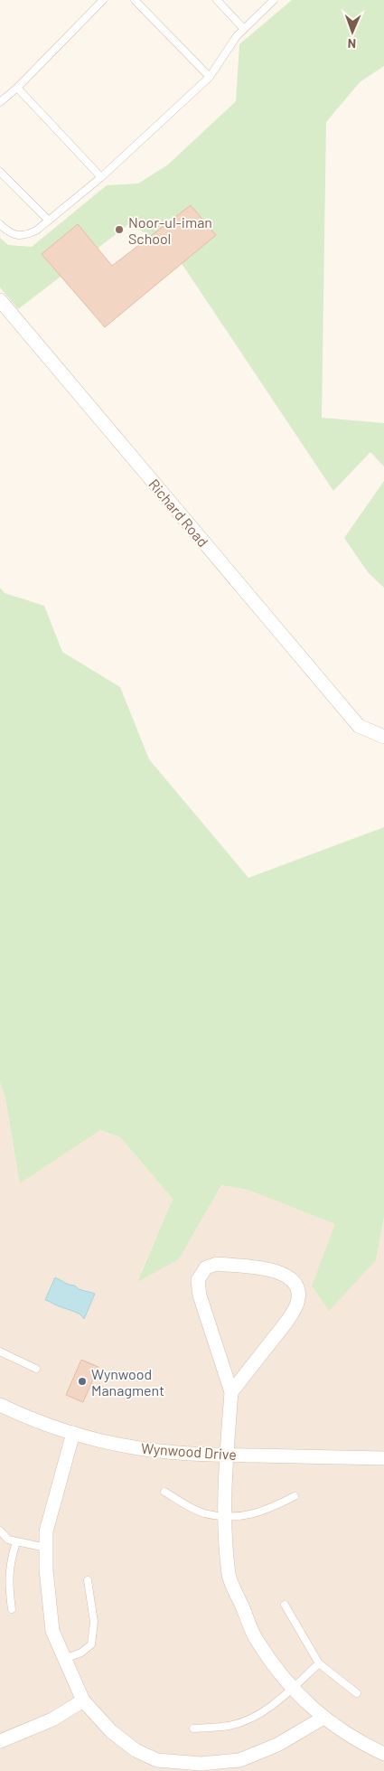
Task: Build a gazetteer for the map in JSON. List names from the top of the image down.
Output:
{
  "streets": {
    "street": ["Richard Road", "Wynwood Drive"]
  },
  "places": ["Noor-ul-iman School", "Wynwood Managment"],
  "north": "bottom"
}
